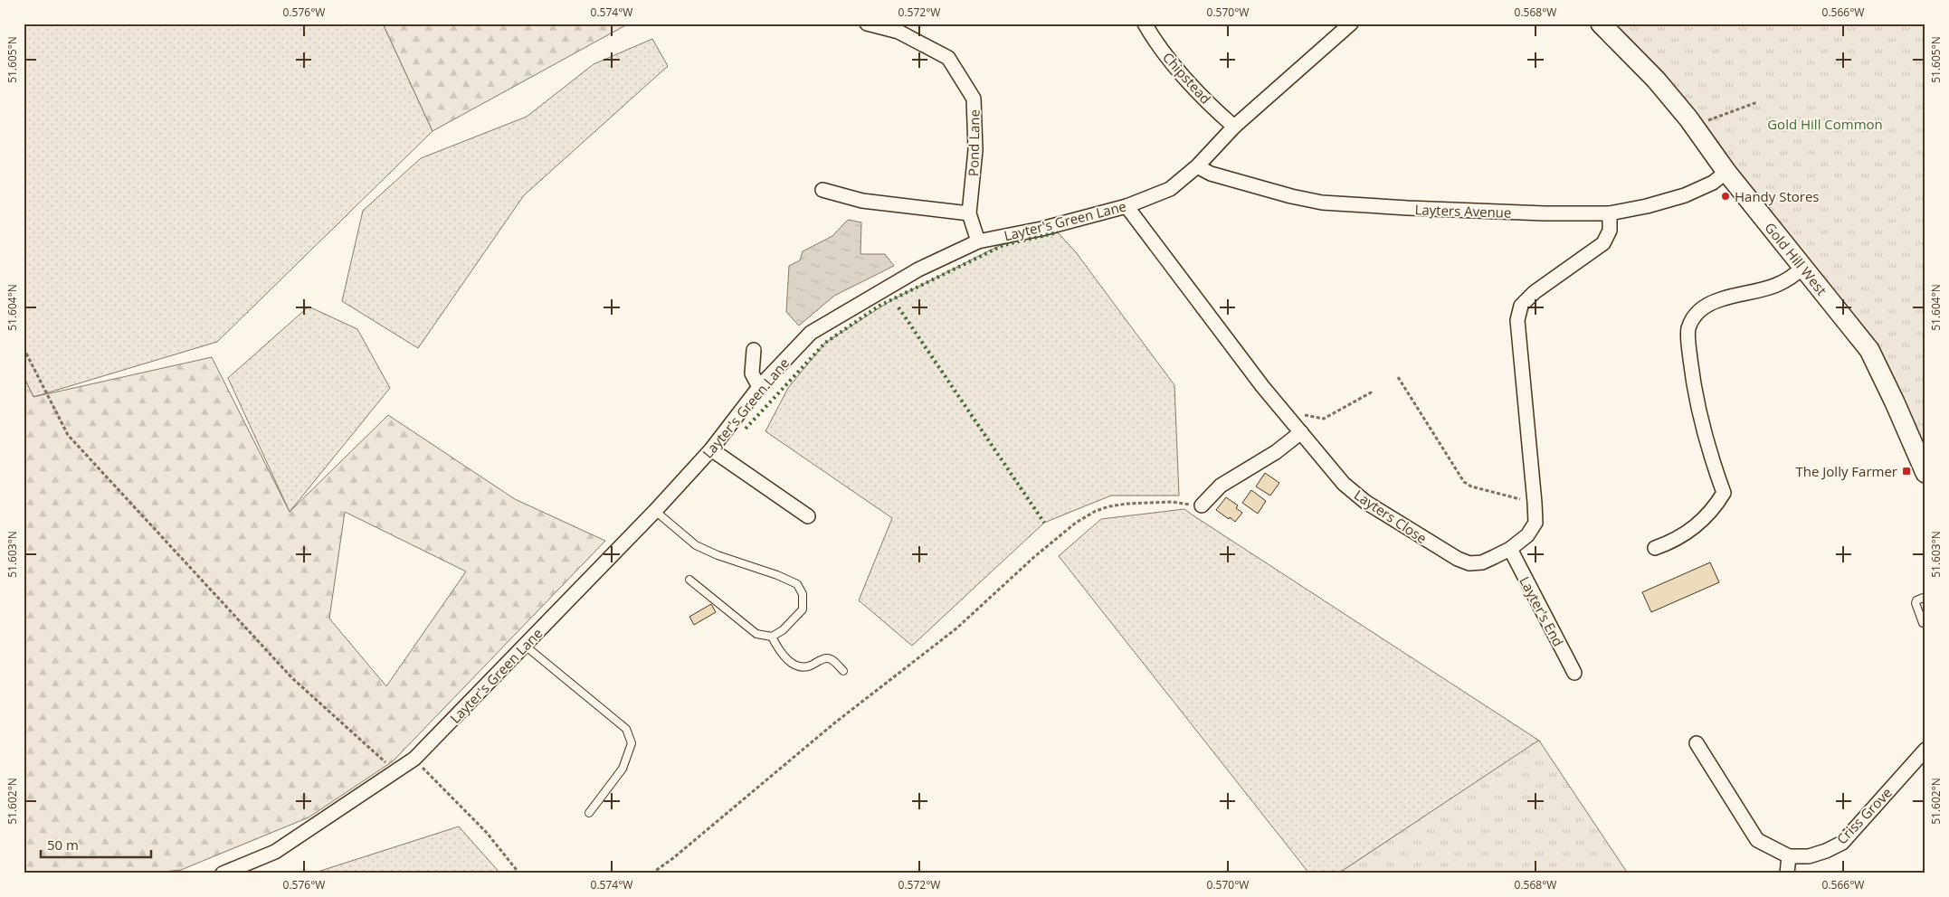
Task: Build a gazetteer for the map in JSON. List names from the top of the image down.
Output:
{
  "streets": {
    "street": [
      "Chipstead",
      "Pond Lane",
      "Layters Avenue",
      "Layter's Green Lane",
      "Gold Hill West",
      "Layters Close",
      "Layter's End",
      "Criss Grove"
    ]
  },
  "crossings": [
    ["Chipstead", "Layter's Green Lane"],
    ["Pond Lane", "Layter's Green Lane"],
    ["Layters Avenue", "Layter's Green Lane"],
    ["Layters Avenue", "Gold Hill West"],
    ["Layters Avenue", "Layters Close"],
    ["Layter's Green Lane", "Layters Close"],
    ["Layters Close", "Layter's End"]
  ],
  "parks": ["Gold Hill Common"],
  "places": {
    "other": ["Handy Stores"],
    "transit": ["The Jolly Farmer"]
  },
  "scale_bar": "50 m",
  "coordinates": [
    "0.576°W",
    "0.574°W",
    "0.572°W",
    "0.570°W",
    "0.568°W",
    "0.566°W",
    "51.605°N",
    "51.604°N",
    "51.603°N",
    "51.602°N"
  ]
}
